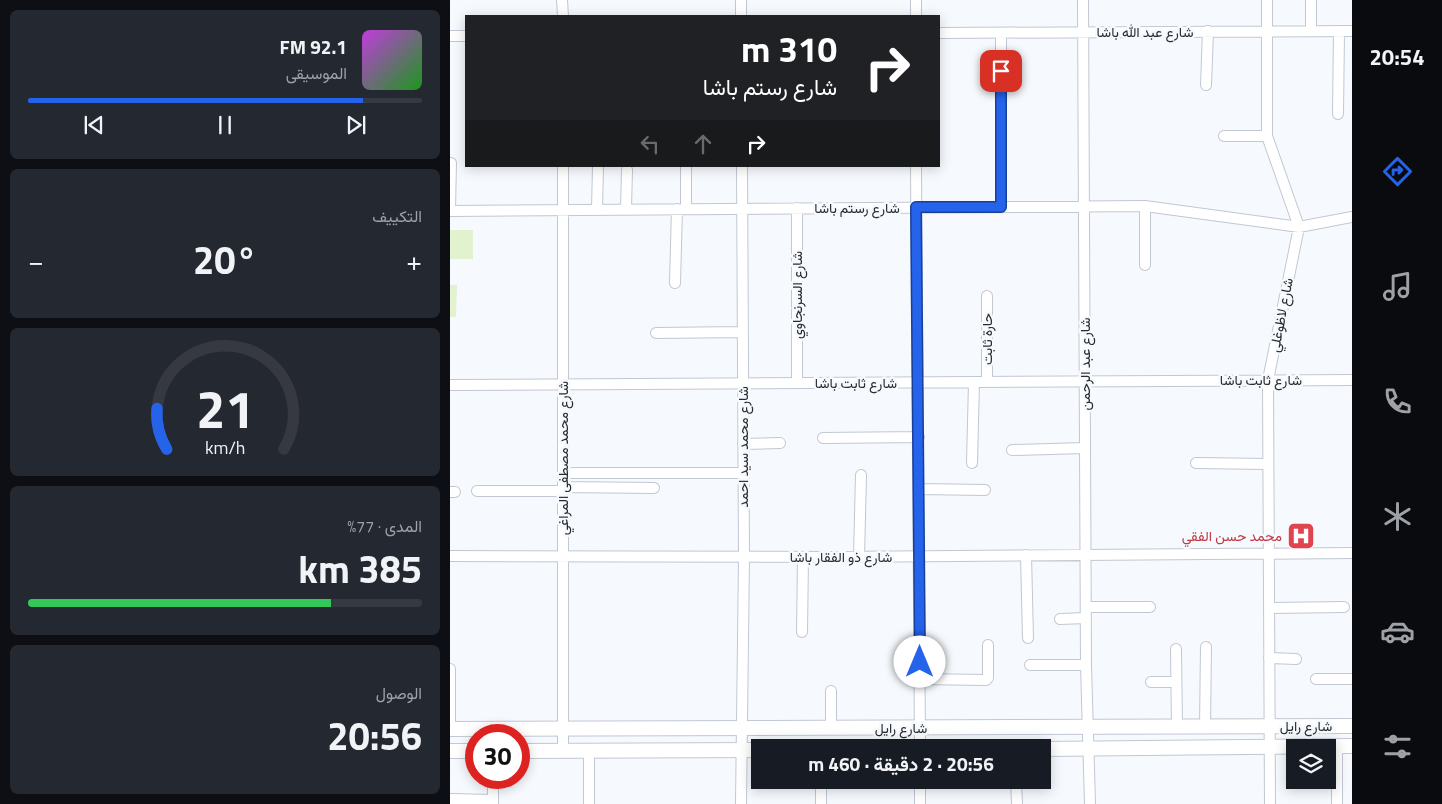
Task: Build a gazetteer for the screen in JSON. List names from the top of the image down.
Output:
{
  "streets": {
    "street": [
      "شارع عبد الله باشا",
      "شارع رستم باشا",
      "شارع السرنجاوي",
      "شارع لاظوغلي",
      "حارة ثابت",
      "شارع عبد الرحمن",
      "شارع ثابت باشا",
      "شارع محمد سيد احمد",
      "شارع محمد مصطفى المراغي",
      "شارع ذو الفقار باشا",
      "شارع رايل"
    ]
  },
  "crossings": [
    ["شارع عبد الله باشا", "شارع لاظوغلي"],
    ["شارع عبد الله باشا", "شارع عبد الرحمن"],
    ["شارع رستم باشا", "شارع السرنجاوي"],
    ["شارع رستم باشا", "شارع لاظوغلي"],
    ["شارع رستم باشا", "شارع عبد الرحمن"],
    ["شارع رستم باشا", "شارع محمد سيد احمد"],
    ["شارع رستم باشا", "شارع محمد مصطفى المراغي"],
    ["شارع السرنجاوي", "شارع ثابت باشا"],
    ["شارع لاظوغلي", "شارع ثابت باشا"],
    ["شارع لاظوغلي", "شارع ذو الفقار باشا"],
    ["شارع لاظوغلي", "شارع رايل"],
    ["حارة ثابت", "شارع ثابت باشا"],
    ["شارع عبد الرحمن", "شارع ثابت باشا"],
    ["شارع عبد الرحمن", "شارع ذو الفقار باشا"],
    ["شارع عبد الرحمن", "شارع رايل"],
    ["شارع ثابت باشا", "شارع محمد سيد احمد"],
    ["شارع ثابت باشا", "شارع محمد مصطفى المراغي"],
    ["شارع محمد سيد احمد", "شارع ذو الفقار باشا"],
    ["شارع محمد سيد احمد", "شارع رايل"],
    ["شارع محمد مصطفى المراغي", "شارع ذو الفقار باشا"],
    ["شارع محمد مصطفى المراغي", "شارع رايل"]
  ],
  "places": {
    "hospital": ["محمد حسن الفقي"]
  },
  "page": {
    "tabs": "20:54",
    "turn": ["310 m", "شارع رستم باشا"],
    "song": ["92.1 FM", "الموسيقى"],
    "tile": [
      "التكييف",
      ["المدى · 77%", "385 km"],
      ["الوصول", "20:56"]
    ],
    "heat": ["−", "20°", "+"],
    "limit": "30",
    "trip": "20:56 · 2 دقيقة · 460 m",
    "gauge": ["21", "km/h"]
  }
}
